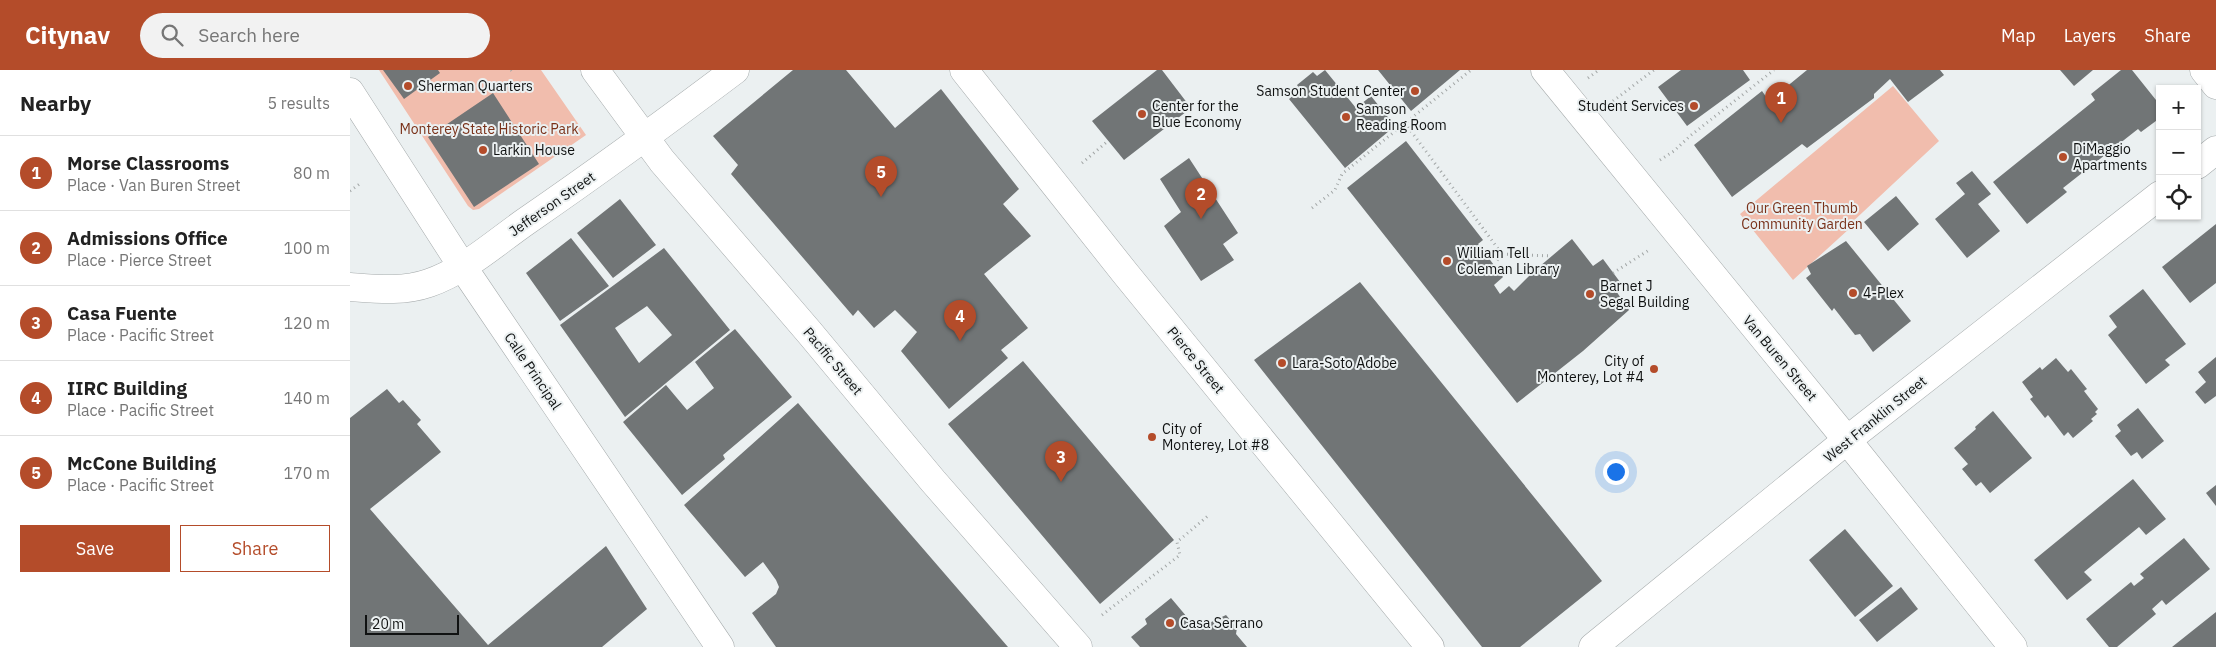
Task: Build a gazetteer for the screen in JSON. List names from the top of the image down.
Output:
{
  "streets": {
    "street": [
      "Jefferson Street",
      "Van Buren Street",
      "Pierce Street",
      "Pacific Street",
      "Calle Principal",
      "West Franklin Street"
    ]
  },
  "crossings": [
    ["Jefferson Street", "Pacific Street"],
    ["Jefferson Street", "Calle Principal"],
    ["Van Buren Street", "West Franklin Street"]
  ],
  "parks": ["Monterey State Historic Park", "Our Green Thumb Community Garden"],
  "places": [
    "Sherman Quarters",
    "Samson Student Center",
    "Student Services",
    "Center for the Blue Economy",
    "Samson Reading Room",
    "Larkin House",
    "DiMaggio Apartments",
    "William Tell Coleman Library",
    "4-Plex",
    "Barnet J Segal Building",
    "Lara-Soto Adobe",
    "City of Monterey, Lot #4",
    "City of Monterey, Lot #8",
    "Casa Serrano"
  ],
  "scale_bar": "20 m",
  "page": {
    "header": "Citynav",
    "search": "Search here",
    "nav": ["Map", "Layers", "Share"],
    "heading": ["Nearby", "5 results"],
    "pins": [
      "1",
      "5",
      "2",
      "4",
      "3"
    ],
    "map_buttons": ["+", "−"],
    "list": [
      {
        "mark": "1",
        "name": "Morse Classrooms",
        "note": "Place · Van Buren Street",
        "value": "80 m"
      },
      {
        "mark": "2",
        "name": "Admissions Office",
        "note": "Place · Pierce Street",
        "value": "100 m"
      },
      {
        "mark": "3",
        "name": "Casa Fuente",
        "note": "Place · Pacific Street",
        "value": "120 m"
      },
      {
        "mark": "4",
        "name": "IIRC Building",
        "note": "Place · Pacific Street",
        "value": "140 m"
      },
      {
        "mark": "5",
        "name": "McCone Building",
        "note": "Place · Pacific Street",
        "value": "170 m"
      }
    ],
    "buttons": ["Save", "Share"],
    "scale": "20 m"
  }
}
